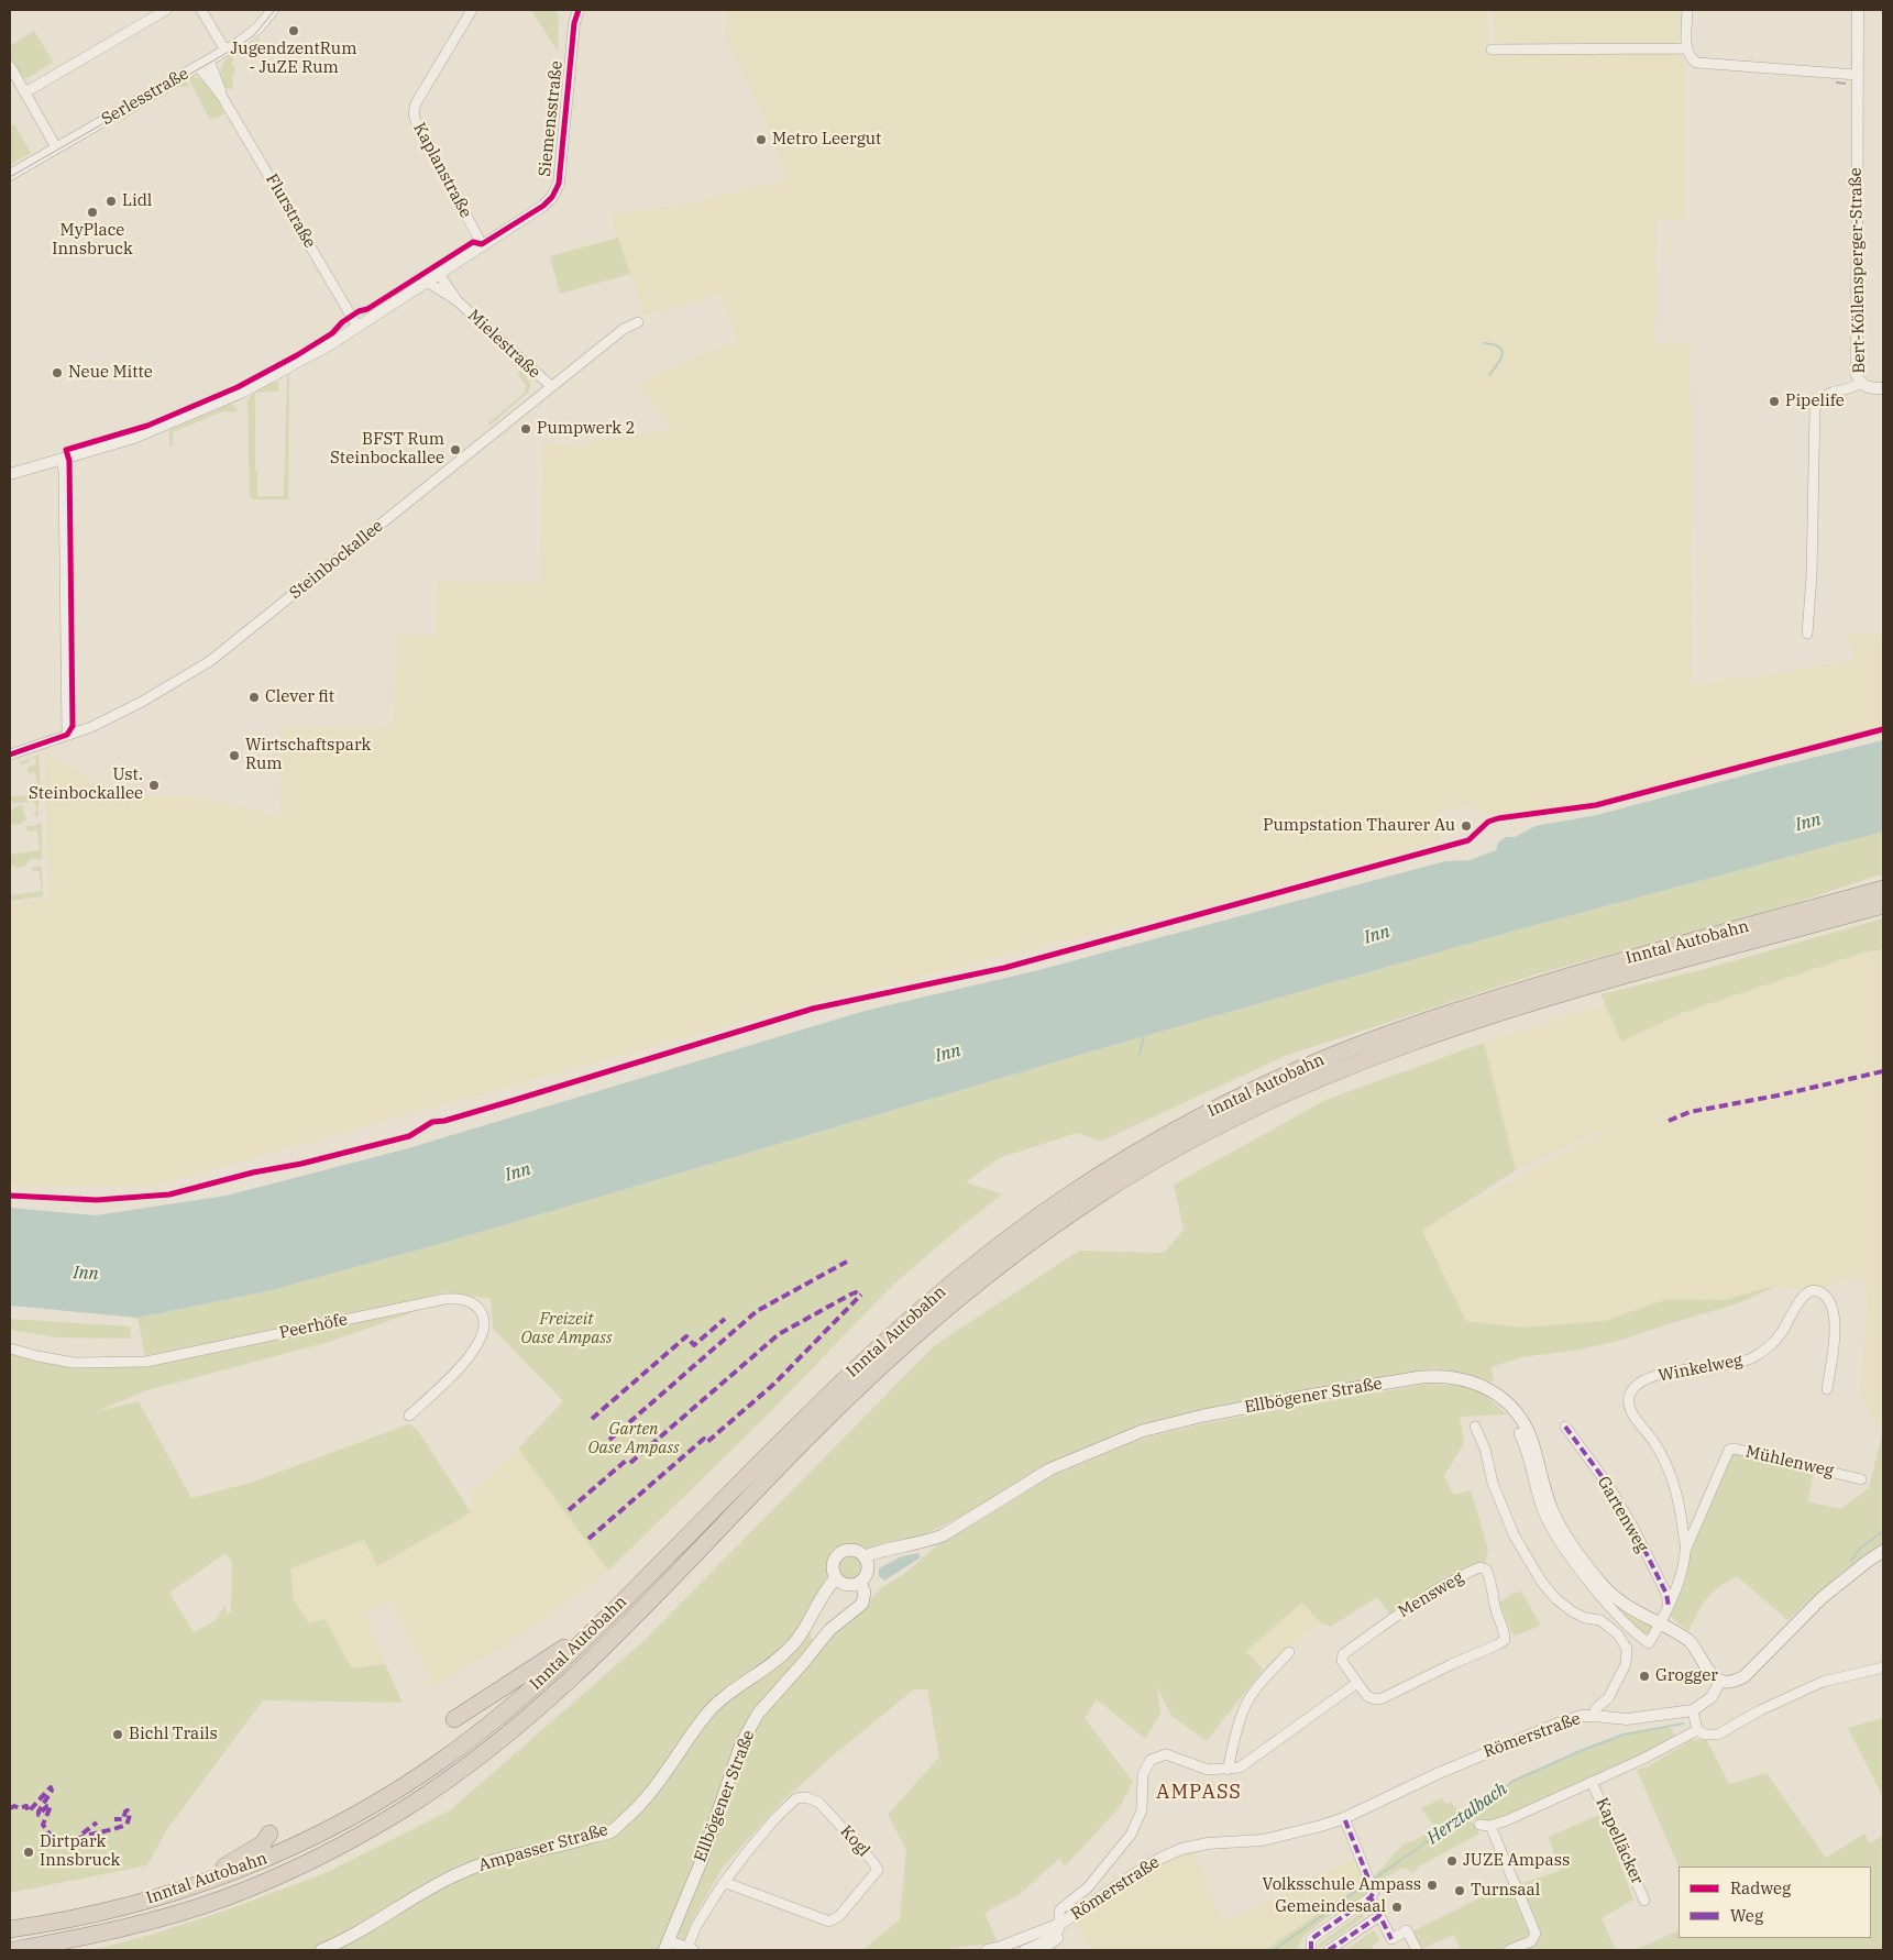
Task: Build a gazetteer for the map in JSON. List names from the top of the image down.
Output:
{
  "streets": {
    "highway": ["Inntal Autobahn"],
    "main road": ["Ellbögener Straße", "Ampasser Straße"],
    "street": [
      "Serlesstraße",
      "Siemensstraße",
      "Kaplanstraße",
      "Flurstraße",
      "Bert-Köllensperger-Straße",
      "Mielestraße",
      "Steinbockallee",
      "Peerhöfe",
      "Winkelweg",
      "Mühlenweg",
      "Gartenweg",
      "Mensweg",
      "Römerstraße",
      "Kogl",
      "Kapelläcker"
    ]
  },
  "crossings": [
    ["Serlesstraße", "Flurstraße"],
    ["Siemensstraße", "Kaplanstraße"],
    ["Siemensstraße", "Flurstraße"],
    ["Siemensstraße", "Mielestraße"],
    ["Mielestraße", "Steinbockallee"],
    ["Winkelweg", "Ellbögener Straße"],
    ["Winkelweg", "Mühlenweg"],
    ["Winkelweg", "Gartenweg"],
    ["Ellbögener Straße", "Ampasser Straße"]
  ],
  "districts": ["AMPASS"],
  "water": ["Inn", "Herztalbach"],
  "parks": ["Freizeit Oase Ampass", "Garten Oase Ampass"],
  "places": [
    "JugendzentRum - JuZE Rum",
    "Metro Leergut",
    "Lidl",
    "MyPlace Innsbruck",
    "Neue Mitte",
    "Pipelife",
    "Pumpwerk 2",
    "BFST Rum Steinbockallee",
    "Clever fit",
    "Wirtschaftspark Rum",
    "Ust. Steinbockallee",
    "Pumpstation Thaurer Au",
    "Grogger",
    "Bichl Trails",
    "Dirtpark Innsbruck",
    "JUZE Ampass",
    "Volksschule Ampass",
    "Turnsaal",
    "Gemeindesaal"
  ],
  "legend": ["Radweg", "Weg"]
}
